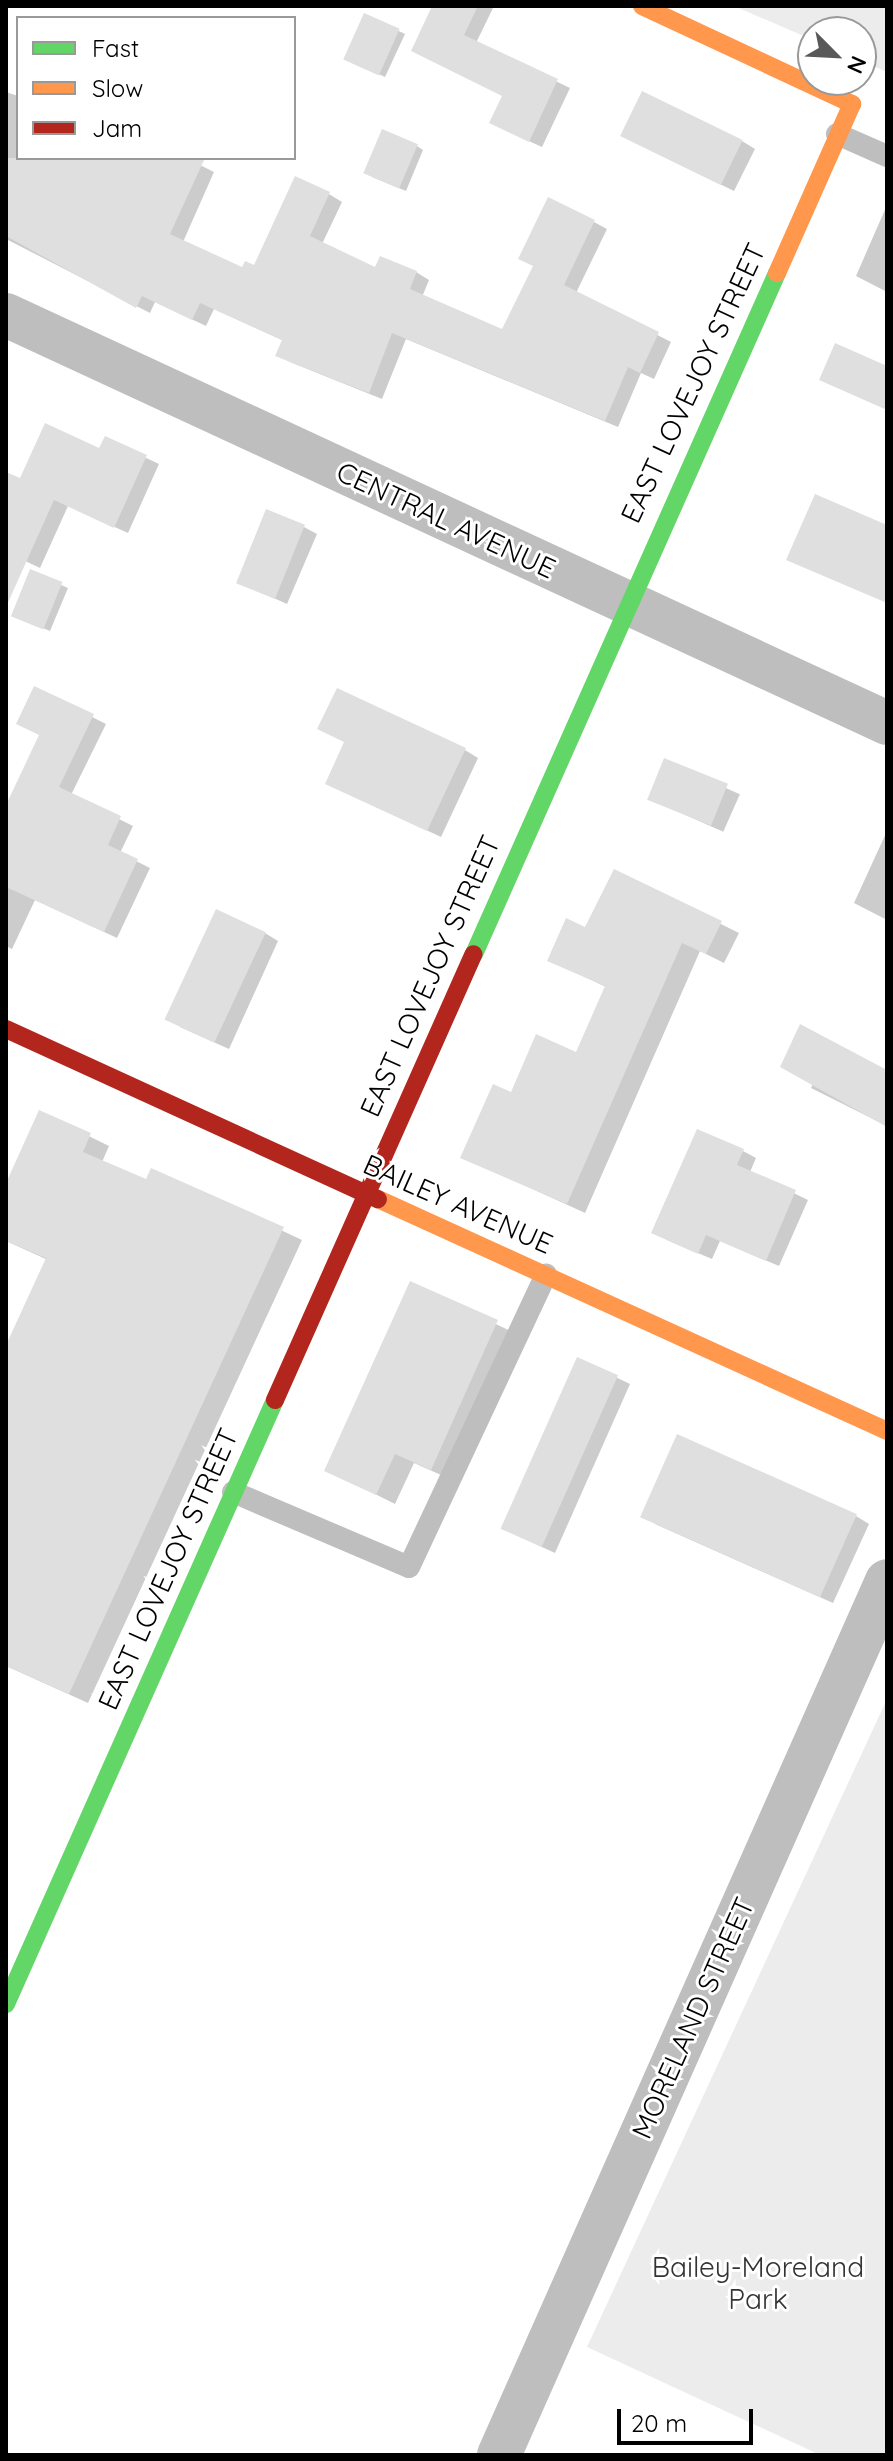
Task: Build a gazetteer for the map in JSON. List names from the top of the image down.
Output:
{
  "streets": {
    "street": [
      "EAST LOVEJOY STREET",
      "CENTRAL AVENUE",
      "BAILEY AVENUE",
      "MORELAND STREET"
    ]
  },
  "crossings": [
    ["EAST LOVEJOY STREET", "CENTRAL AVENUE"],
    ["EAST LOVEJOY STREET", "BAILEY AVENUE"]
  ],
  "parks": ["Bailey-Moreland Park"],
  "legend": ["Fast", "Slow", "Jam"],
  "scale_bar": "20 m",
  "north": "bottom right"
}
